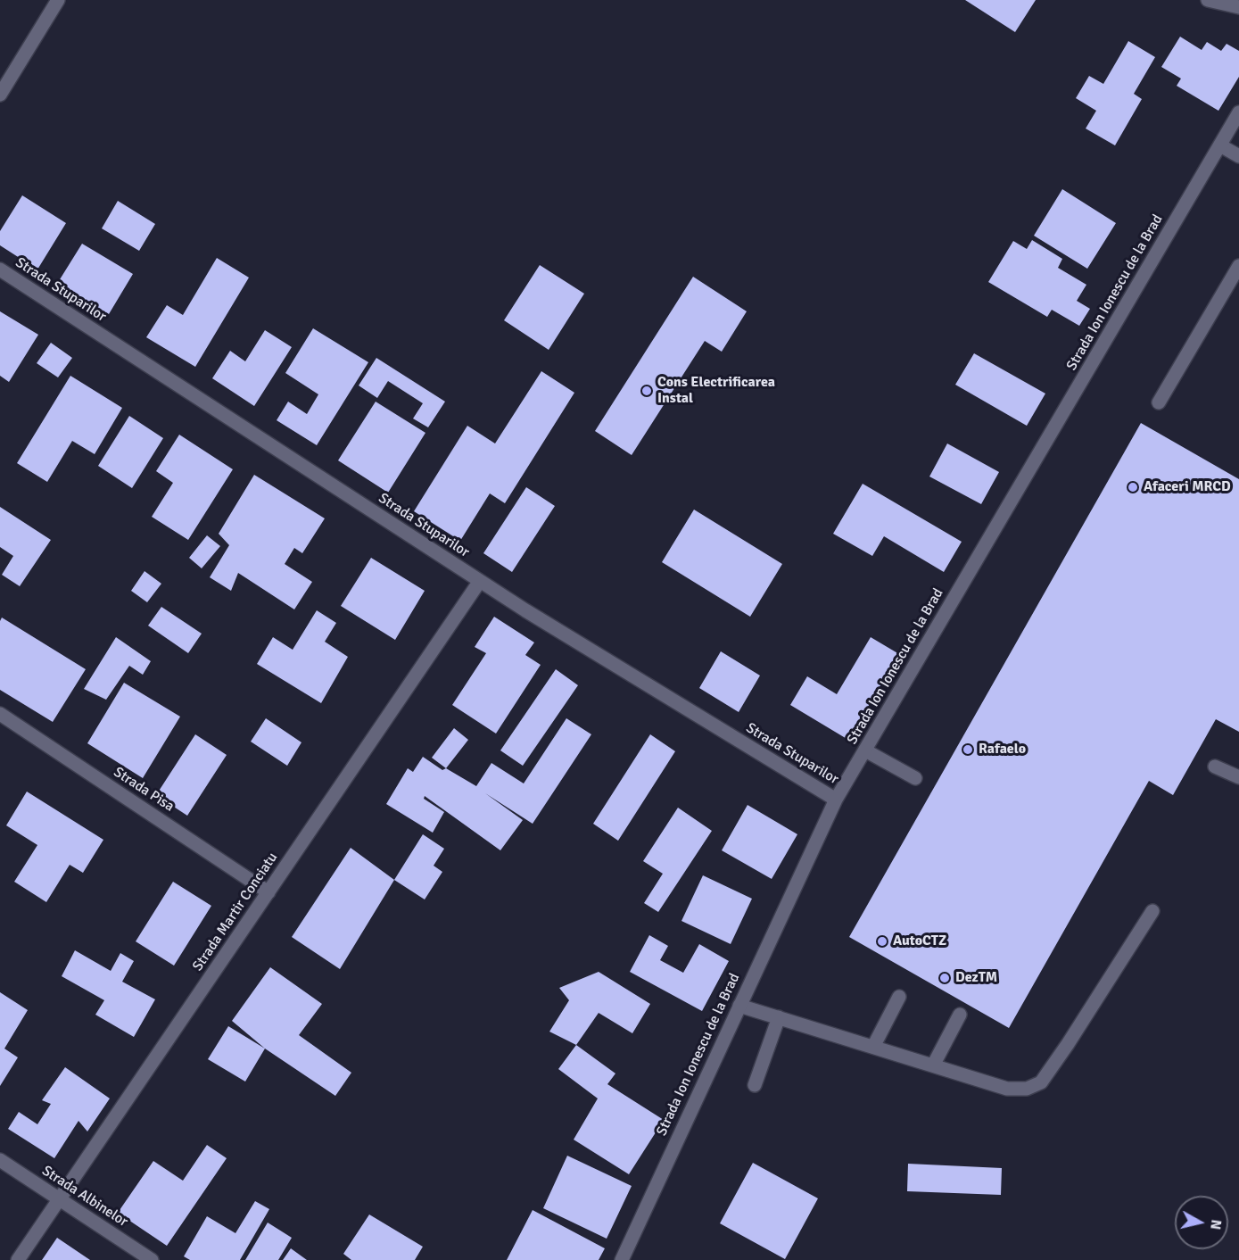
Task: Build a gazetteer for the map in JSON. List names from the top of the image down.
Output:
{
  "streets": {
    "street": [
      "Strada Stuparilor",
      "Strada Ion Ionescu de la Brad",
      "Strada Pisa",
      "Strada Martir Conciatu",
      "Strada Albinelor"
    ]
  },
  "crossings": [
    ["Strada Stuparilor", "Strada Ion Ionescu de la Brad"],
    ["Strada Stuparilor", "Strada Martir Conciatu"],
    ["Strada Pisa", "Strada Martir Conciatu"],
    ["Strada Martir Conciatu", "Strada Albinelor"]
  ],
  "places": [
    "Cons Electrificarea Instal",
    "Afaceri MRCD",
    "Rafaelo",
    "AutoCTZ",
    "DezTM"
  ],
  "north": "right"
}
